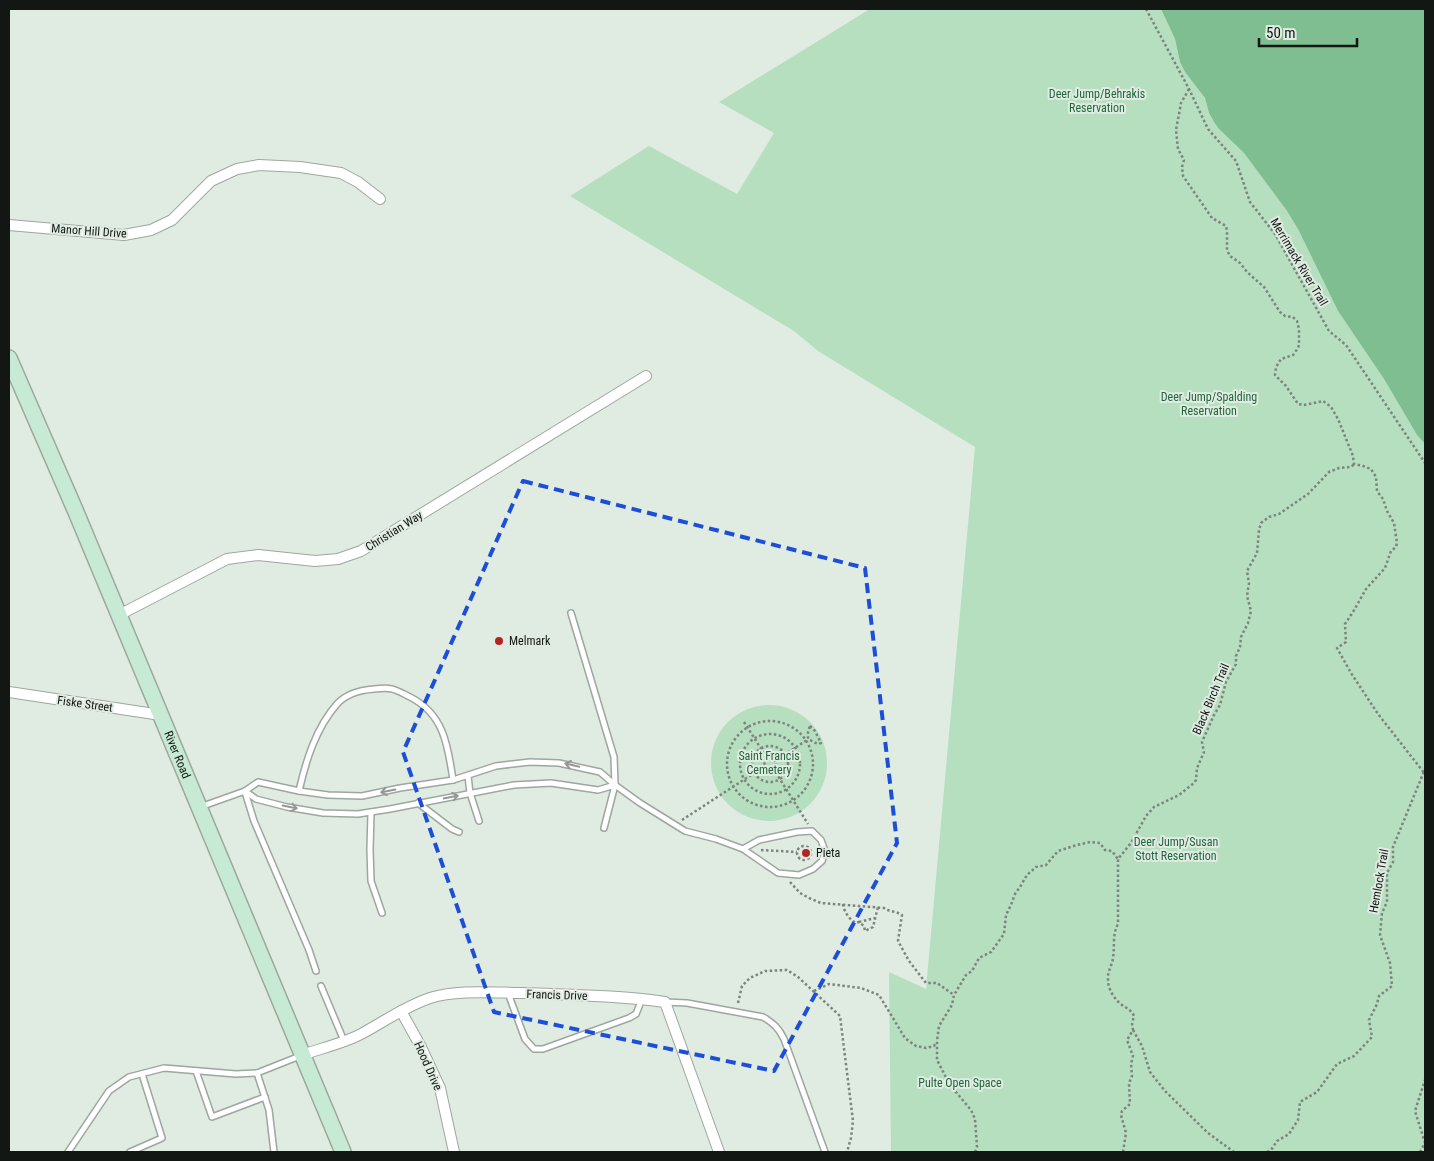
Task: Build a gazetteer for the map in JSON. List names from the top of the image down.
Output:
{
  "streets": {
    "main road": ["River Road"],
    "street": [
      "Manor Hill Drive",
      "Christian Way",
      "Fiske Street",
      "Francis Drive",
      "Hood Drive"
    ],
    "path": ["Merrimack River Trail", "Black Birch Trail", "Hemlock Trail"]
  },
  "crossings": [
    ["Christian Way", "River Road"],
    ["Fiske Street", "River Road"],
    ["River Road", "Francis Drive"],
    ["Francis Drive", "Hood Drive"]
  ],
  "parks": [
    "Deer Jump/Behrakis Reservation",
    "Deer Jump/Spalding Reservation",
    "Saint Francis Cemetery",
    "Deer Jump/Susan Stott Reservation",
    "Pulte Open Space"
  ],
  "places": ["Melmark", "Pieta"],
  "scale_bar": "50 m"
}
